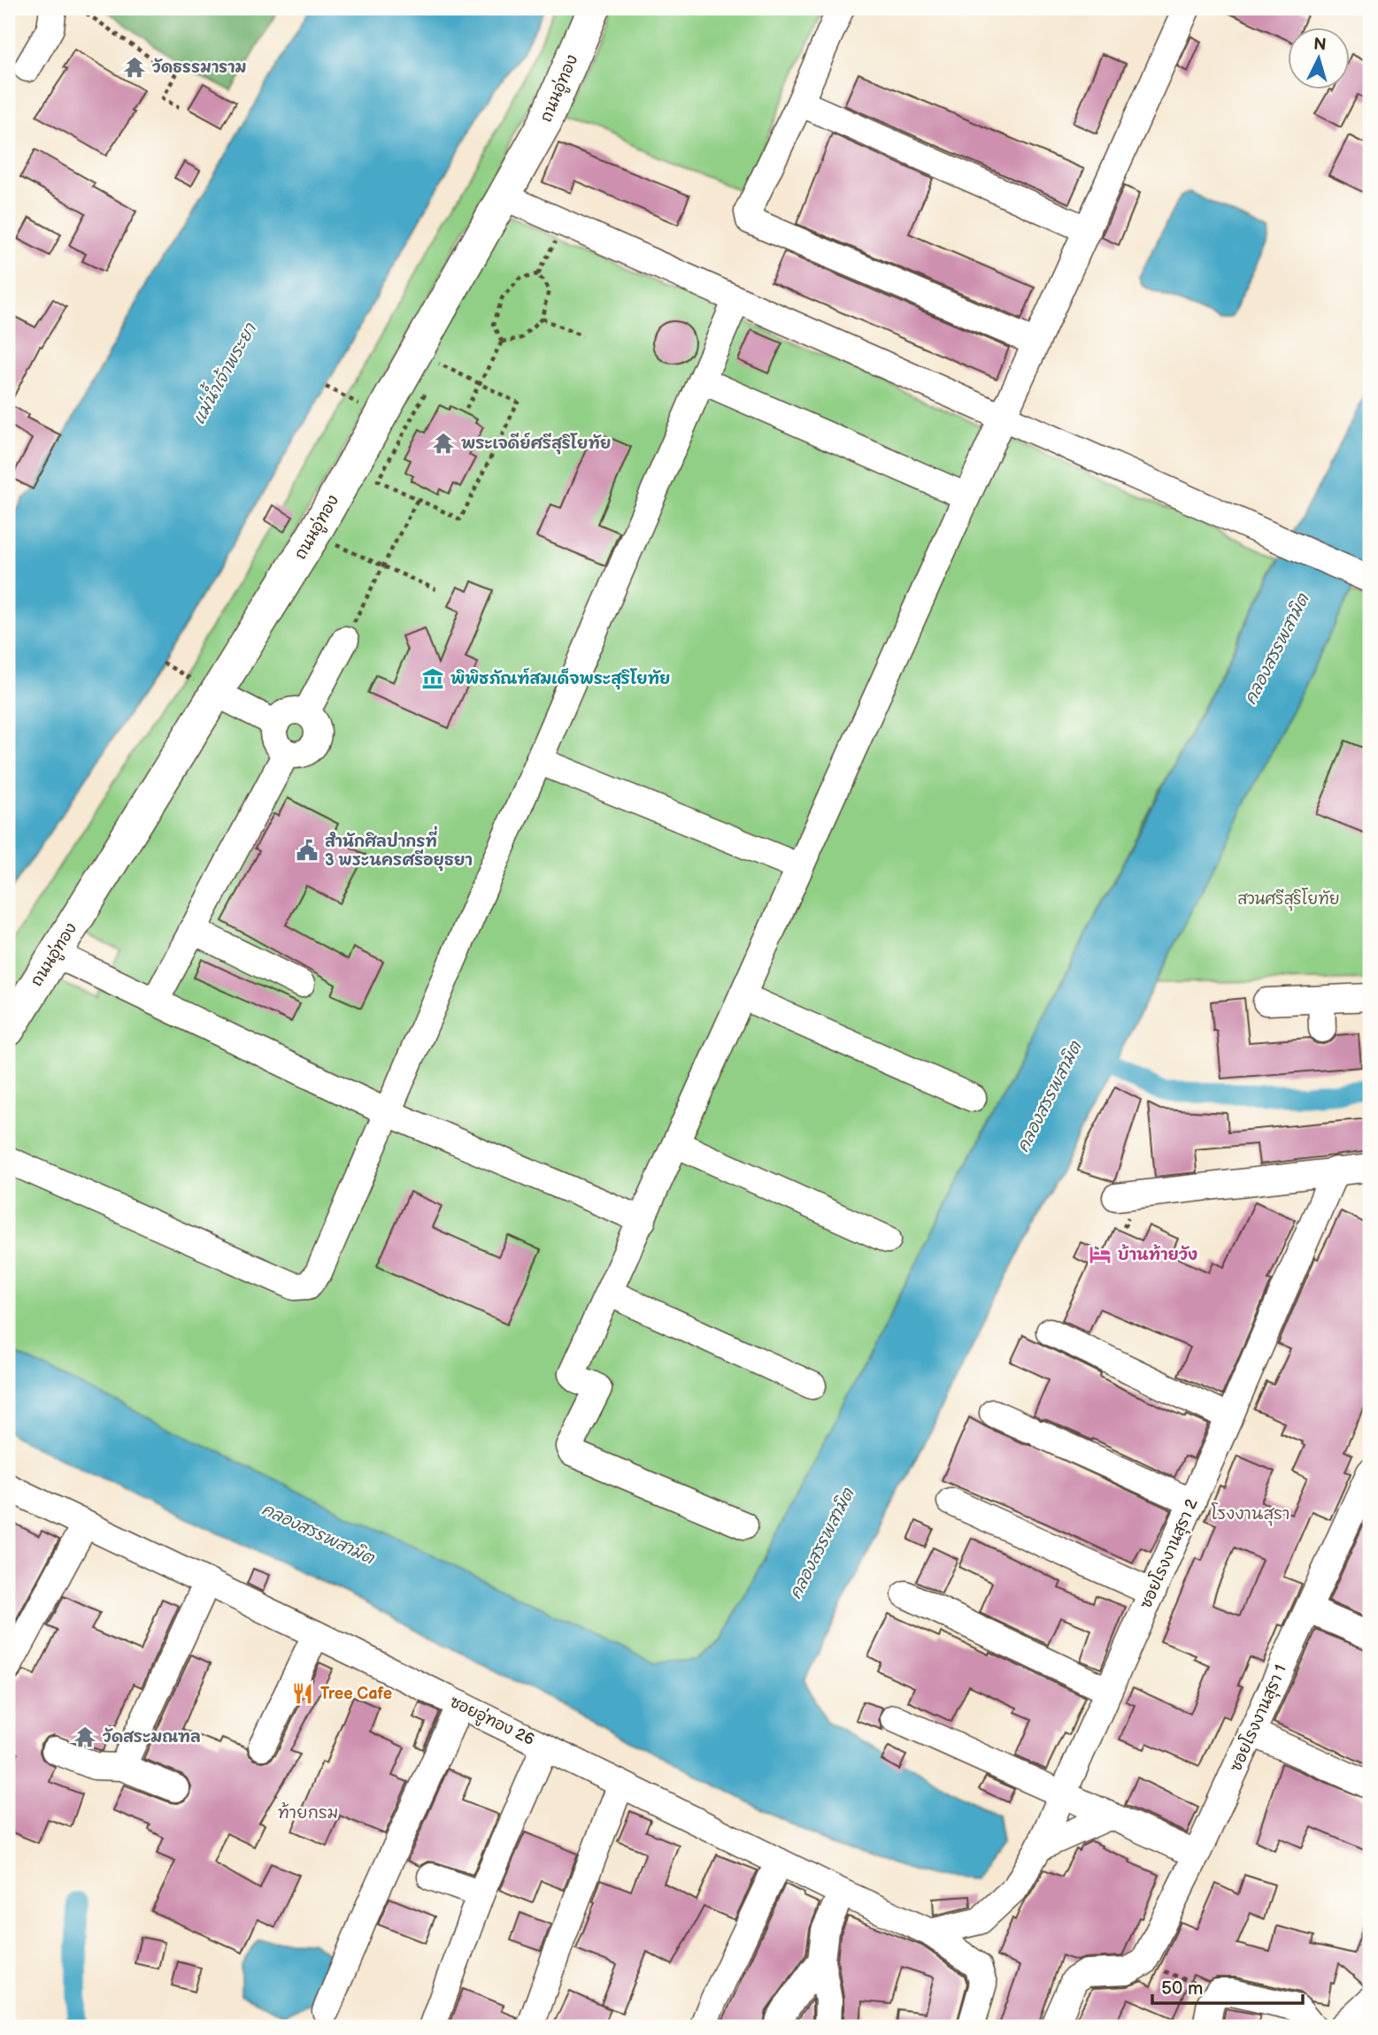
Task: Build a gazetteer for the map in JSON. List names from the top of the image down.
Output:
{
  "streets": {
    "main road": ["ถนนอู่ทอง"],
    "street": ["ซอยโรงงานสุรา 2", "ซอยโรงงานสุรา 1", "ซอยอู่ทอง 26"]
  },
  "crossings": [
    ["ซอยโรงงานสุรา 2", "ซอยอู่ทอง 26"]
  ],
  "districts": ["โรงงานสุรา", "ท้ายกรม"],
  "water": ["แม่น้ำเจ้าพระยา", "คลองสรรพสามิต"],
  "parks": ["สวนศรีสุริโยทัย"],
  "places": {
    "temple": ["วัดธรรมาราม", "พระเจดีย์ศรีสุริโยทัย", "วัดสระมณฑล"],
    "museum": ["พิพิธภัณฑ์สมเด็จพระสุริโยทัย"],
    "public building": ["สำนักศิลปากรที่ 3 พระนครศรีอยุธยา"],
    "hotel": ["บ้านท้ายวัง"],
    "restaurant": ["Tree Cafe"]
  },
  "scale_bar": "50 m",
  "north": "top"
}
